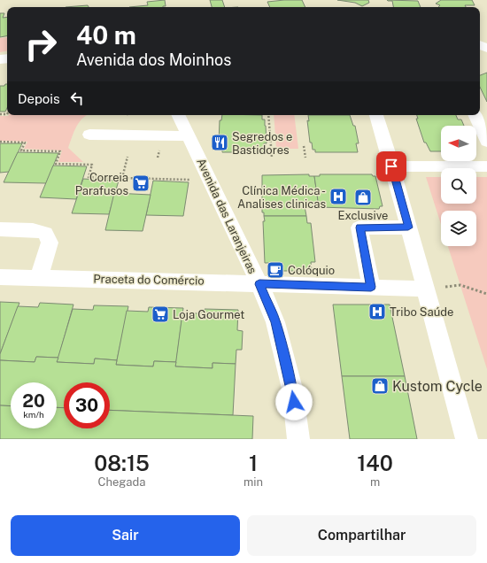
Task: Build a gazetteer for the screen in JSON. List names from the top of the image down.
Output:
{
  "streets": {
    "street": ["Avenida das Laranjeiras", "Praceta do Comércio"]
  },
  "crossings": [
    ["Avenida das Laranjeiras", "Praceta do Comércio"]
  ],
  "places": {
    "restaurant": ["Segredos e Bastidores"],
    "supermarket": ["Correia Parafusos", "Loja Gourmet"],
    "hospital": ["Clínica Médica - Analises clinicas", "Tribo Saúde"],
    "shop": ["Exclusive", "Kustom Cycle"],
    "cafe": ["Colóquio"]
  },
  "north": "left",
  "page": {
    "turn": ["40 m", "Avenida dos Moinhos"],
    "then": "Depois",
    "speed": "20 km/h",
    "limit": "30",
    "eta": [
      "08:15",
      "Chegada",
      "1",
      "min",
      "140",
      "m"
    ],
    "buttons": ["Sair", "Compartilhar"]
  }
}
